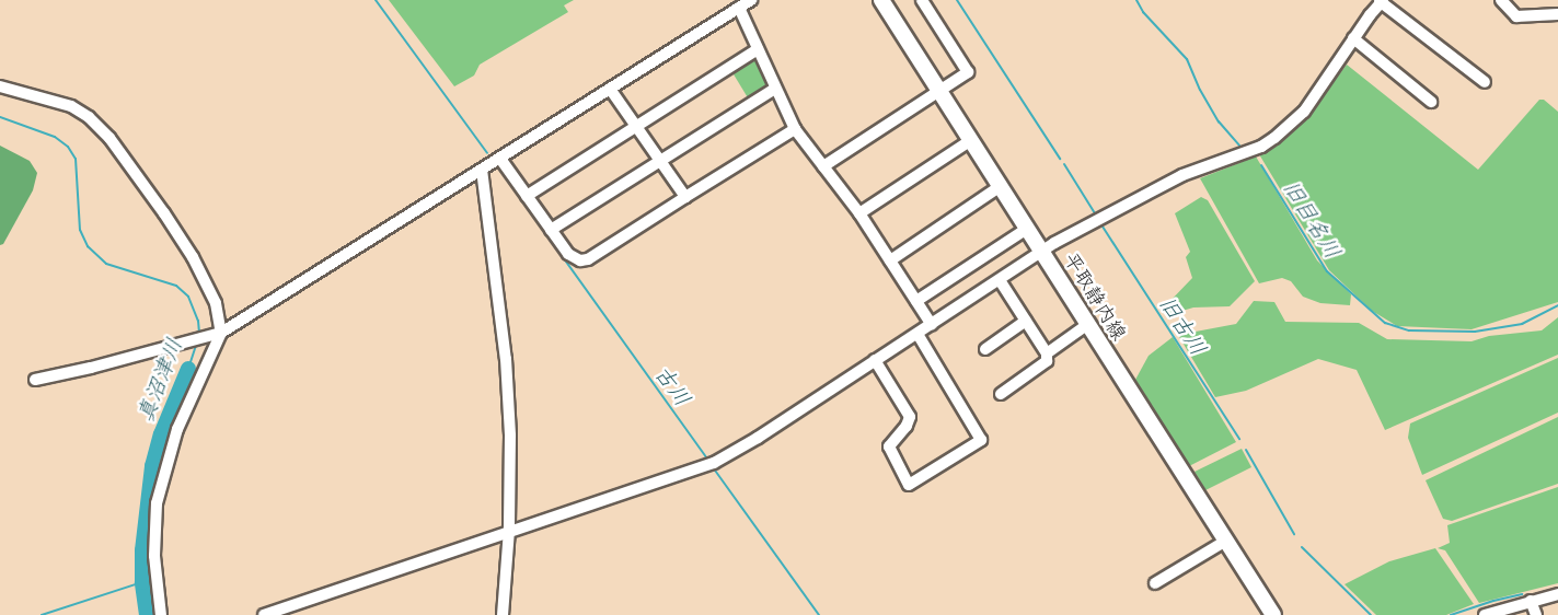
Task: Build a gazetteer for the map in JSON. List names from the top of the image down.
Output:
{
  "streets": {
    "main road": ["平取静内線"]
  },
  "water": [
    "旧目名川",
    "旧古川",
    "真沼津川",
    "古川"
  ]
}
